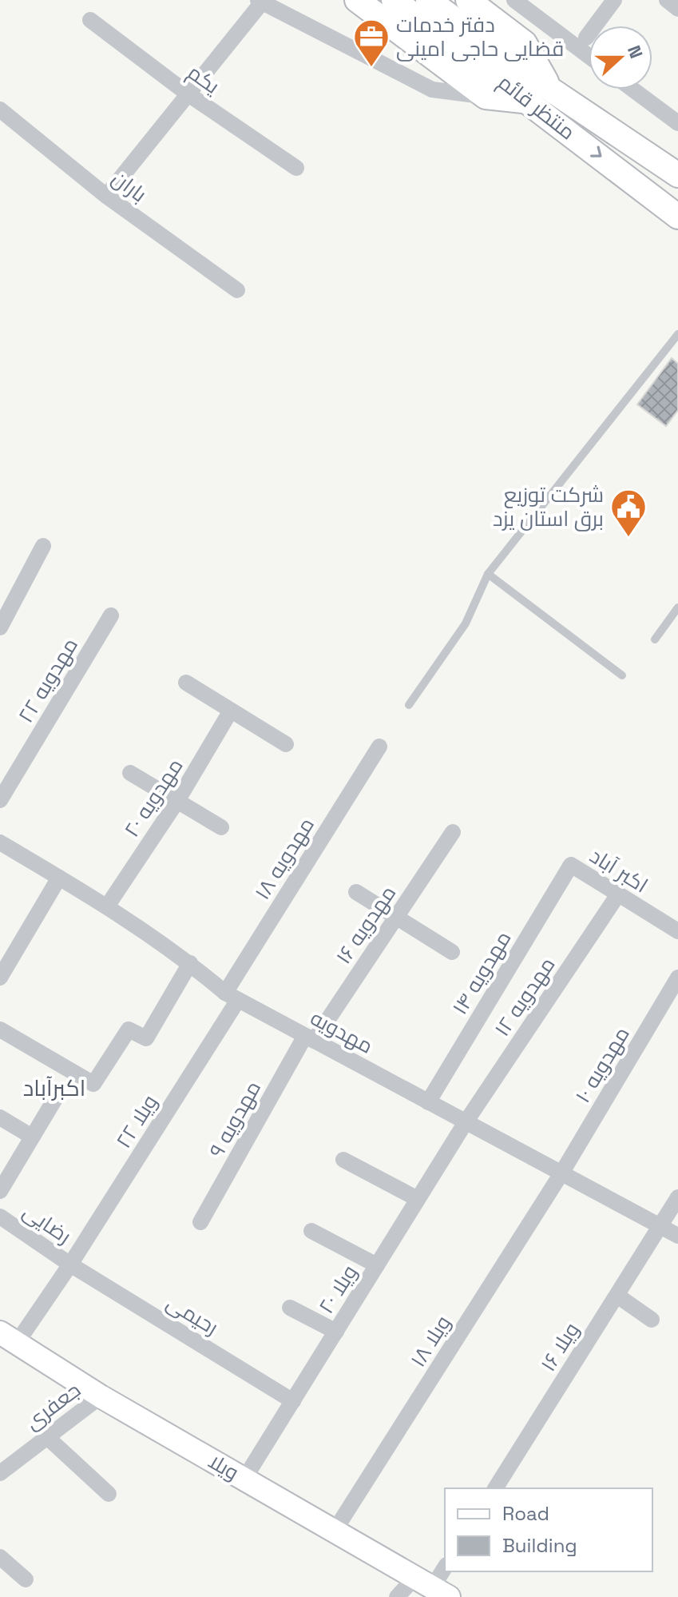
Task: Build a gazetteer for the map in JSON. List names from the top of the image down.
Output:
{
  "streets": {
    "main road": ["منتظر قائم"],
    "street": [
      "یکم",
      "باران",
      "مهدویه ۲۲",
      "مهدویه ۲۰",
      "مهدویه ۱۸",
      "اکبر آباد",
      "مهدویه ۱۶",
      "مهدویه ۱۴",
      "مهدویه ۱۲",
      "مهدویه",
      "مهدویه ۱۰",
      "مهدویه ۹",
      "ویلا ۲۲",
      "رضایی",
      "ویلا ۲۰",
      "رحیمی",
      "ویلا ۱۸",
      "ویلا ۱۶",
      "جعفری",
      "ویلا"
    ]
  },
  "crossings": [
    ["مهدویه ۲۰", "مهدویه"],
    ["مهدویه ۱۸", "مهدویه"],
    ["مهدویه ۱۸", "ویلا ۲۲"],
    ["اکبر آباد", "مهدویه ۱۴"],
    ["اکبر آباد", "مهدویه ۱۲"],
    ["مهدویه ۱۶", "مهدویه"],
    ["مهدویه ۱۶", "مهدویه ۹"],
    ["مهدویه ۱۴", "مهدویه"],
    ["مهدویه ۱۲", "مهدویه"],
    ["مهدویه ۱۲", "ویلا ۲۰"],
    ["مهدویه", "مهدویه ۱۰"],
    ["مهدویه", "مهدویه ۹"],
    ["مهدویه", "ویلا ۲۲"],
    ["مهدویه", "ویلا ۲۰"],
    ["مهدویه", "ویلا ۱۸"],
    ["مهدویه", "ویلا ۱۶"],
    ["مهدویه ۱۰", "ویلا ۱۸"],
    ["ویلا ۲۲", "رضایی"],
    ["ویلا ۲۲", "رحیمی"],
    ["ویلا ۲۲", "ویلا"],
    ["رضایی", "رحیمی"],
    ["ویلا ۲۰", "رحیمی"],
    ["ویلا ۲۰", "ویلا"],
    ["ویلا ۱۸", "ویلا"],
    ["جعفری", "ویلا"]
  ],
  "districts": ["اکبرآباد"],
  "places": {
    "office": ["دفتر خدمات قضایی حاجی امینی"],
    "public building": ["شرکت توزیع برق استان یزد"]
  },
  "legend": ["Road", "Building"],
  "north": "right"
}
